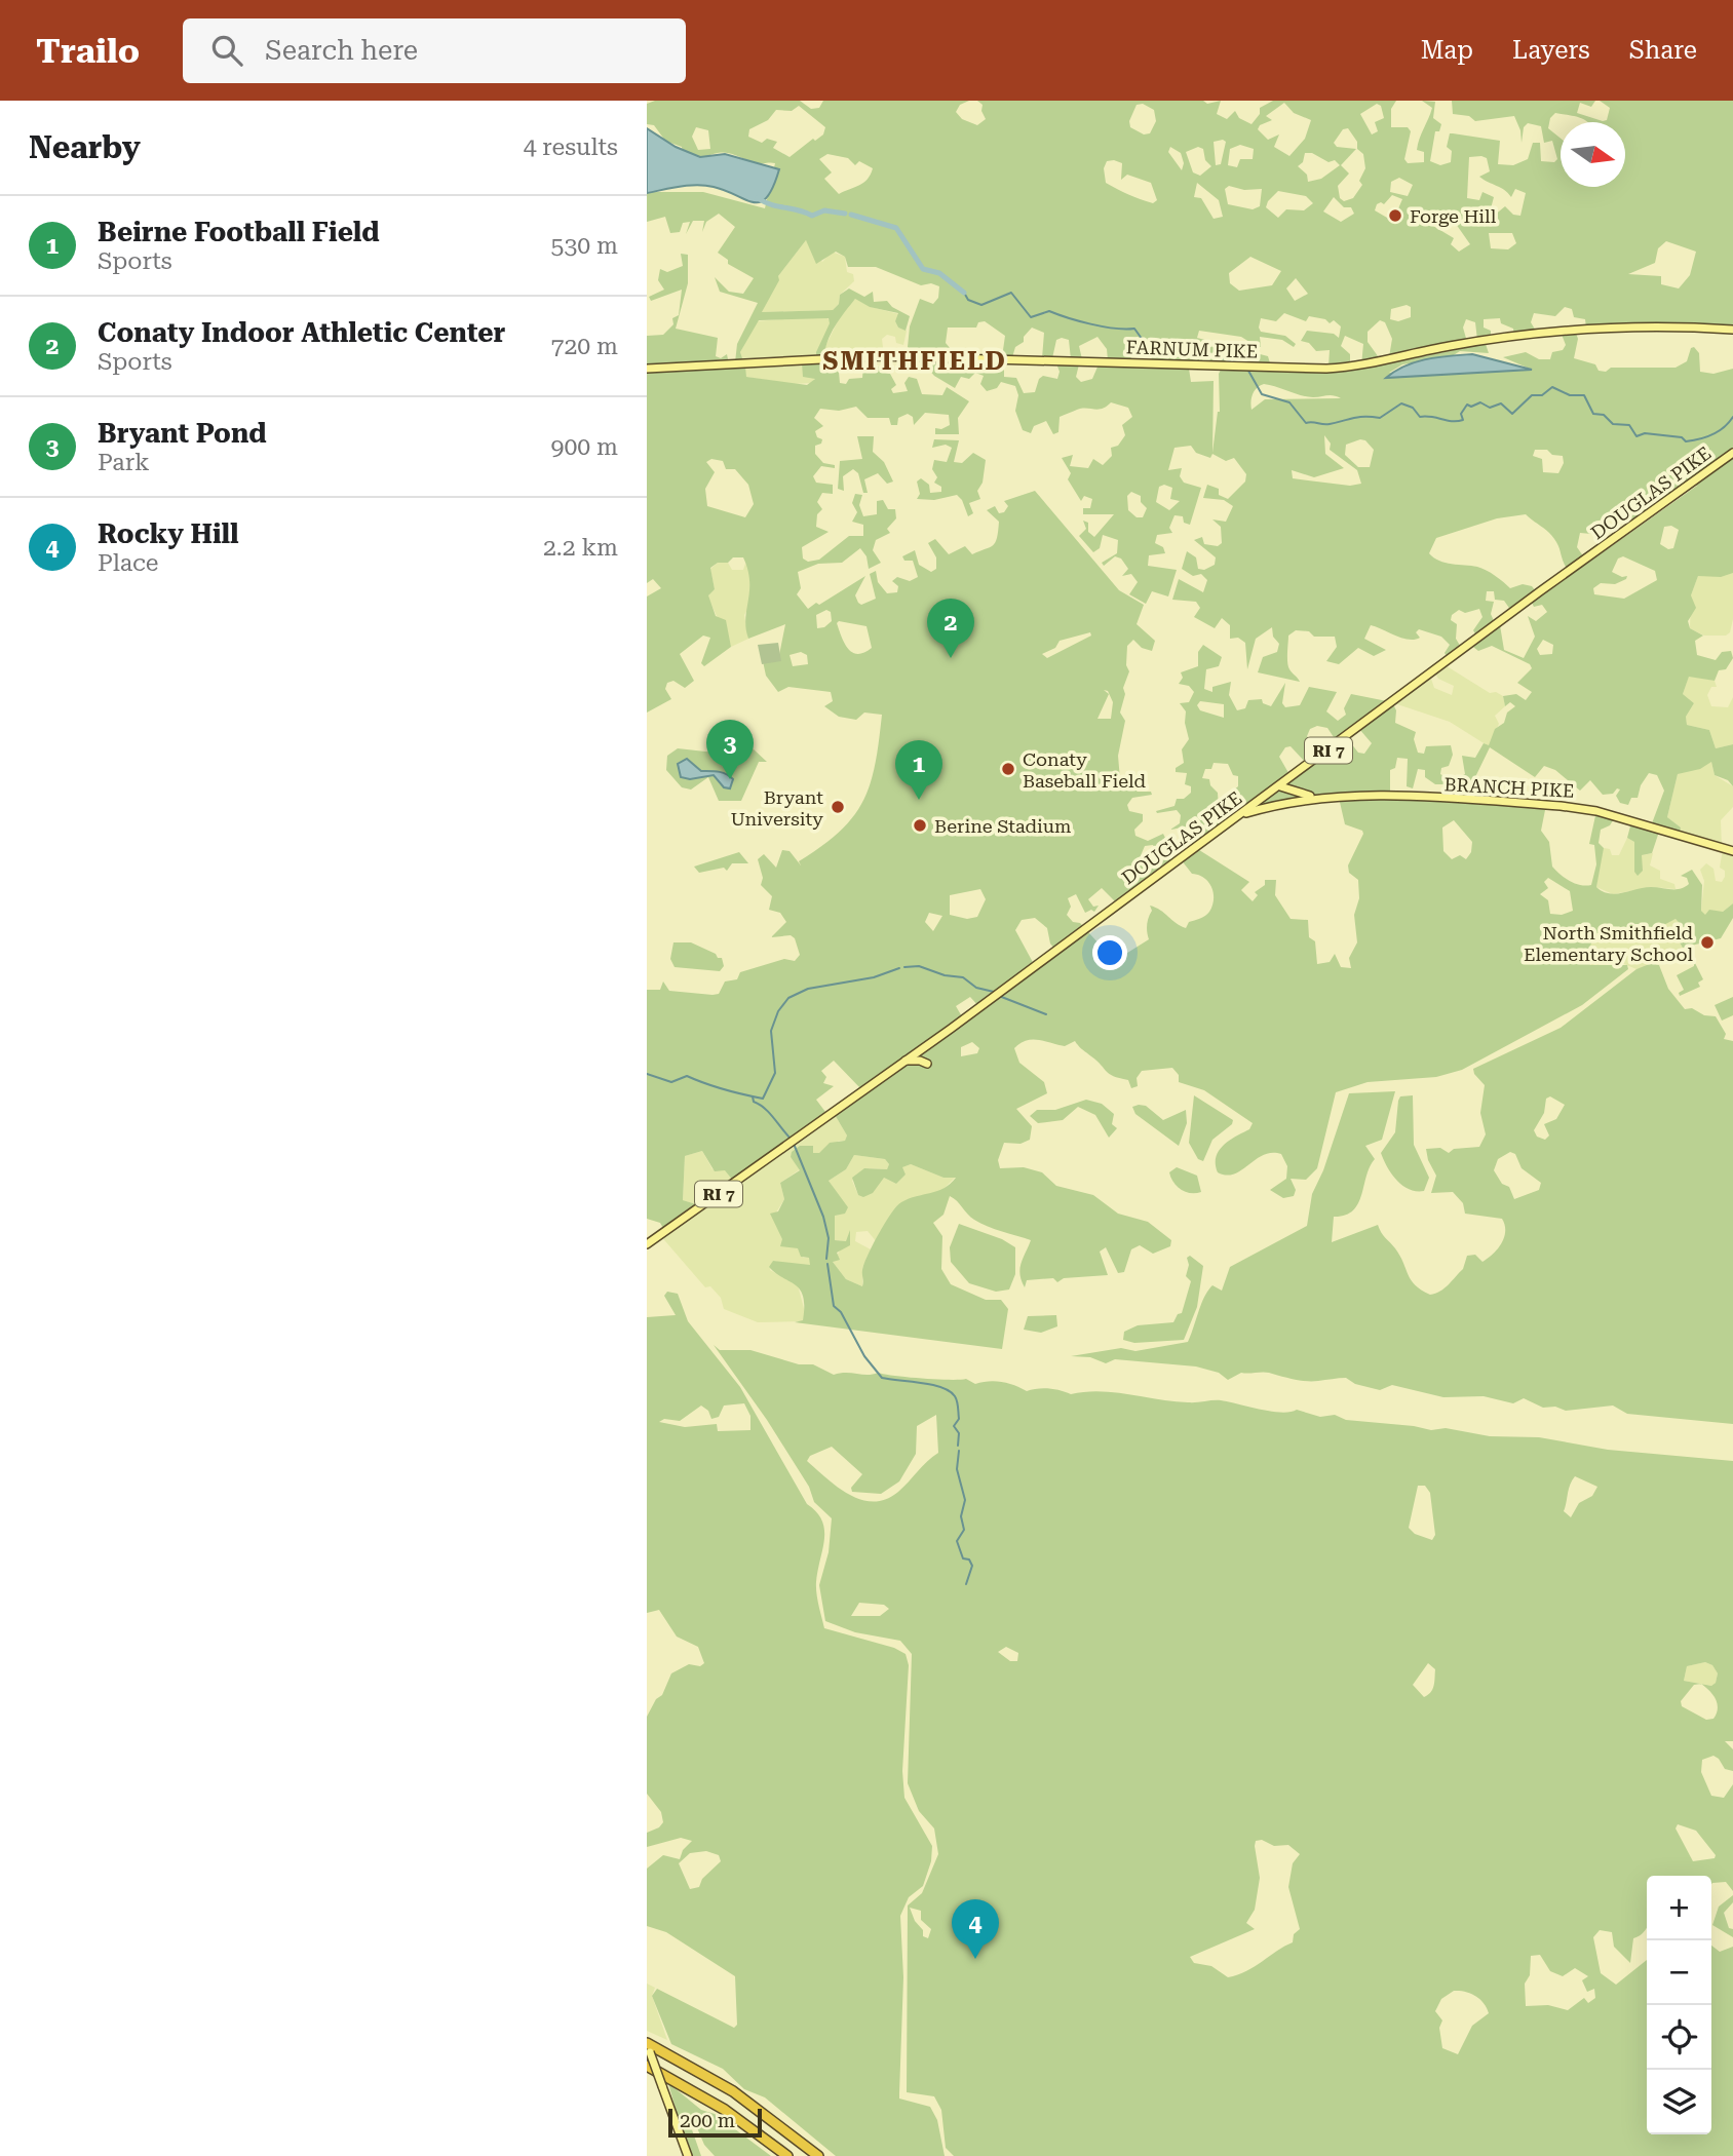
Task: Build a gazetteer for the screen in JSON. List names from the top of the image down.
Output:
{
  "streets": {
    "main road": [
      "FARNUM PIKE",
      "DOUGLAS PIKE",
      "RI 7",
      "BRANCH PIKE"
    ]
  },
  "crossings": [
    ["DOUGLAS PIKE", "BRANCH PIKE"]
  ],
  "districts": ["SMITHFIELD"],
  "places": [
    "Forge Hill",
    "Conaty Baseball Field",
    "Bryant University",
    "Berine Stadium",
    "North Smithfield Elementary School"
  ],
  "scale_bar": "200 m",
  "north": "right",
  "page": {
    "header": "Trailo",
    "search": "Search here",
    "nav": ["Map", "Layers", "Share"],
    "heading": ["Nearby", "4 results"],
    "list": [
      {
        "mark": "1",
        "name": "Beirne Football Field",
        "note": "Sports",
        "value": "530 m"
      },
      {
        "mark": "2",
        "name": "Conaty Indoor Athletic Center",
        "note": "Sports",
        "value": "720 m"
      },
      {
        "mark": "3",
        "name": "Bryant Pond",
        "note": "Park",
        "value": "900 m"
      },
      {
        "mark": "4",
        "name": "Rocky Hill",
        "note": "Place",
        "value": "2.2 km"
      }
    ],
    "pins": [
      "2",
      "3",
      "1",
      "4"
    ],
    "map_buttons": ["+", "−"],
    "scale": "200 m"
  }
}
